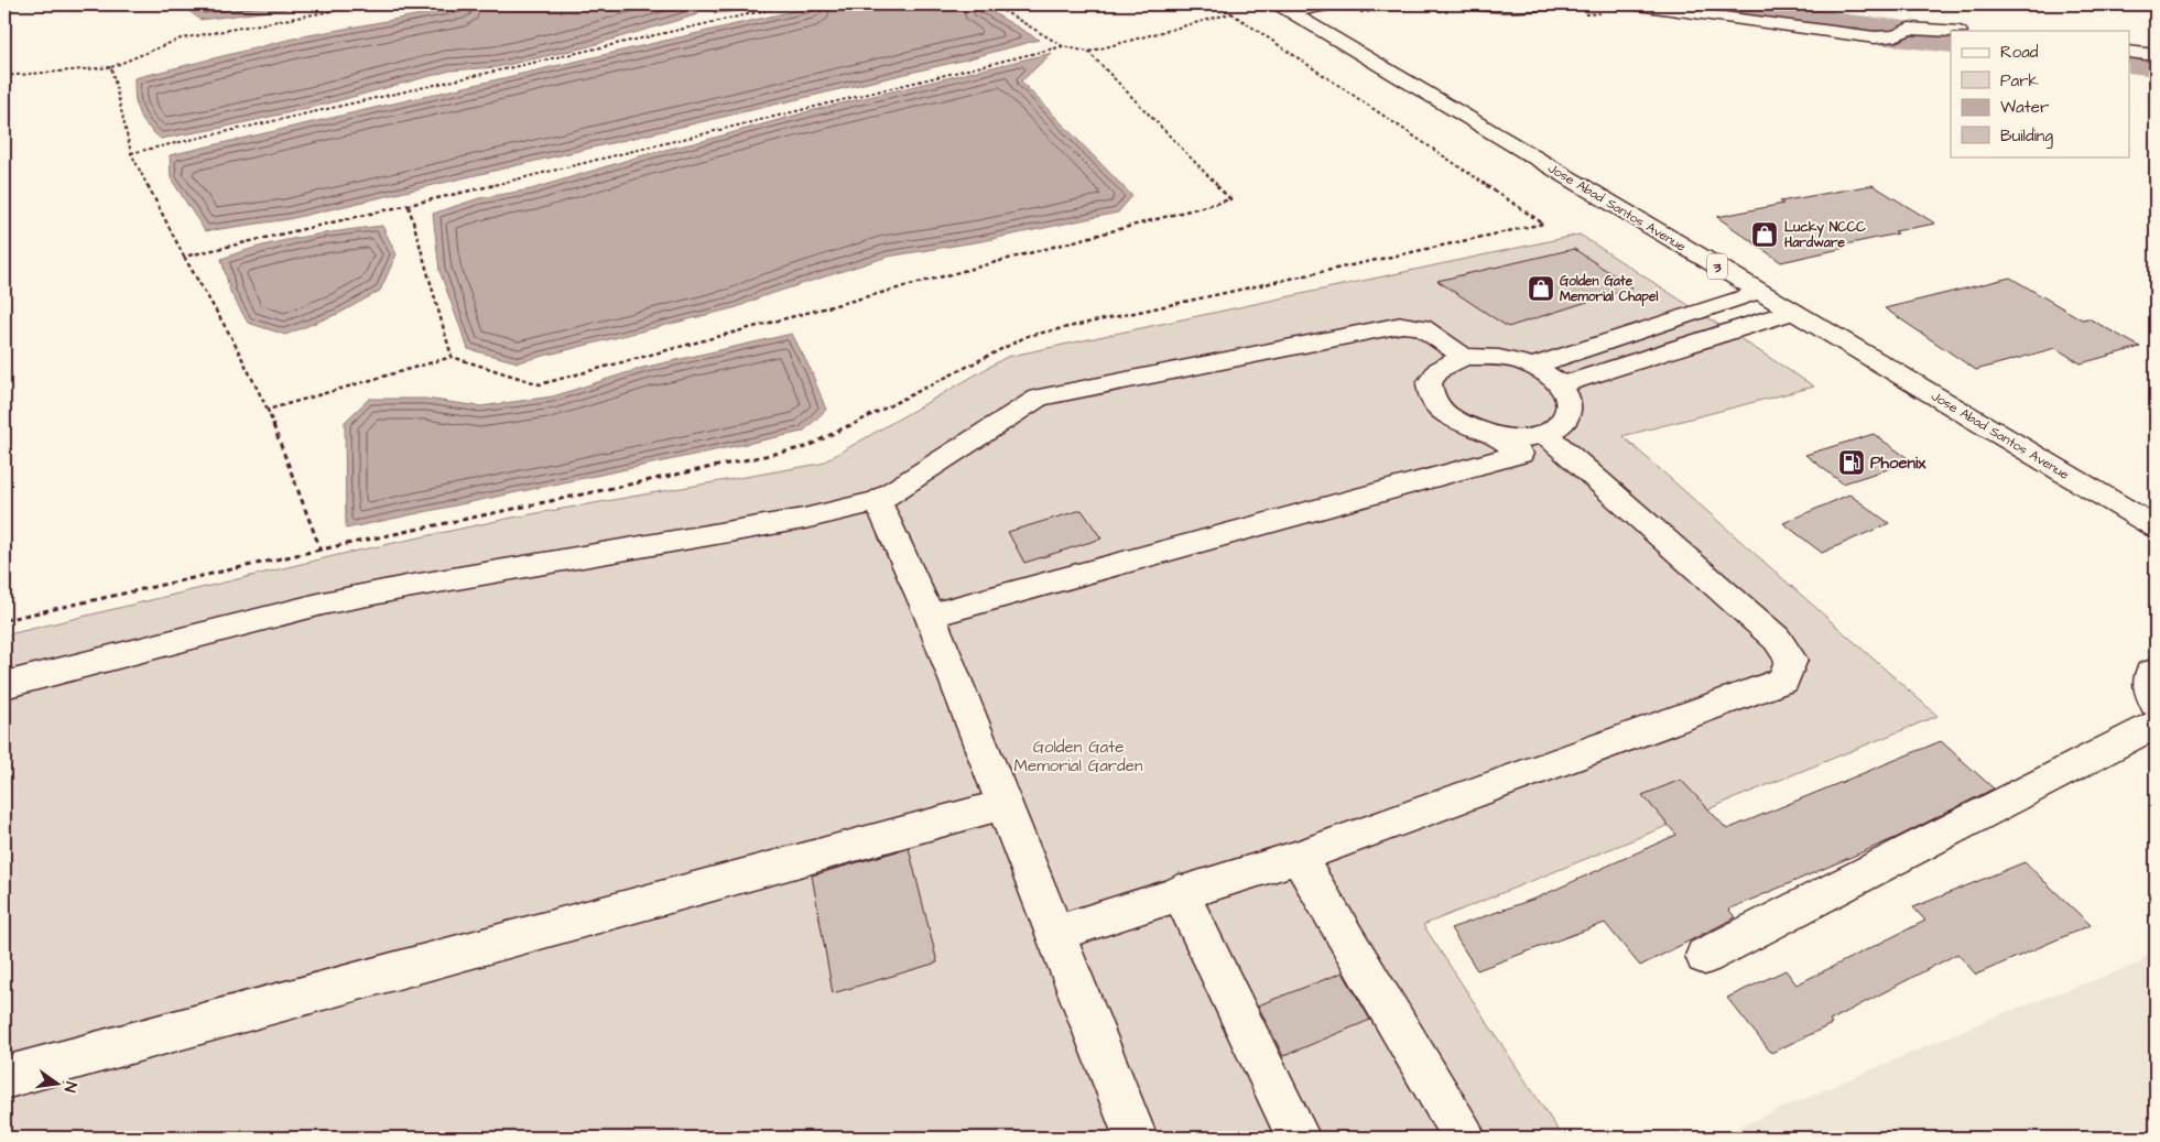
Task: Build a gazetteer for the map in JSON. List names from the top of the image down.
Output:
{
  "streets": {
    "main road": ["Jose Abad Santos Avenue", "3"]
  },
  "parks": ["Golden Gate Memorial Garden"],
  "places": {
    "shop": ["Lucky NCCC Hardware", "Golden Gate Memorial Chapel"],
    "fuel station": ["Phoenix"]
  },
  "legend": [
    "Road",
    "Park",
    "Water",
    "Building"
  ],
  "north": "right"
}
